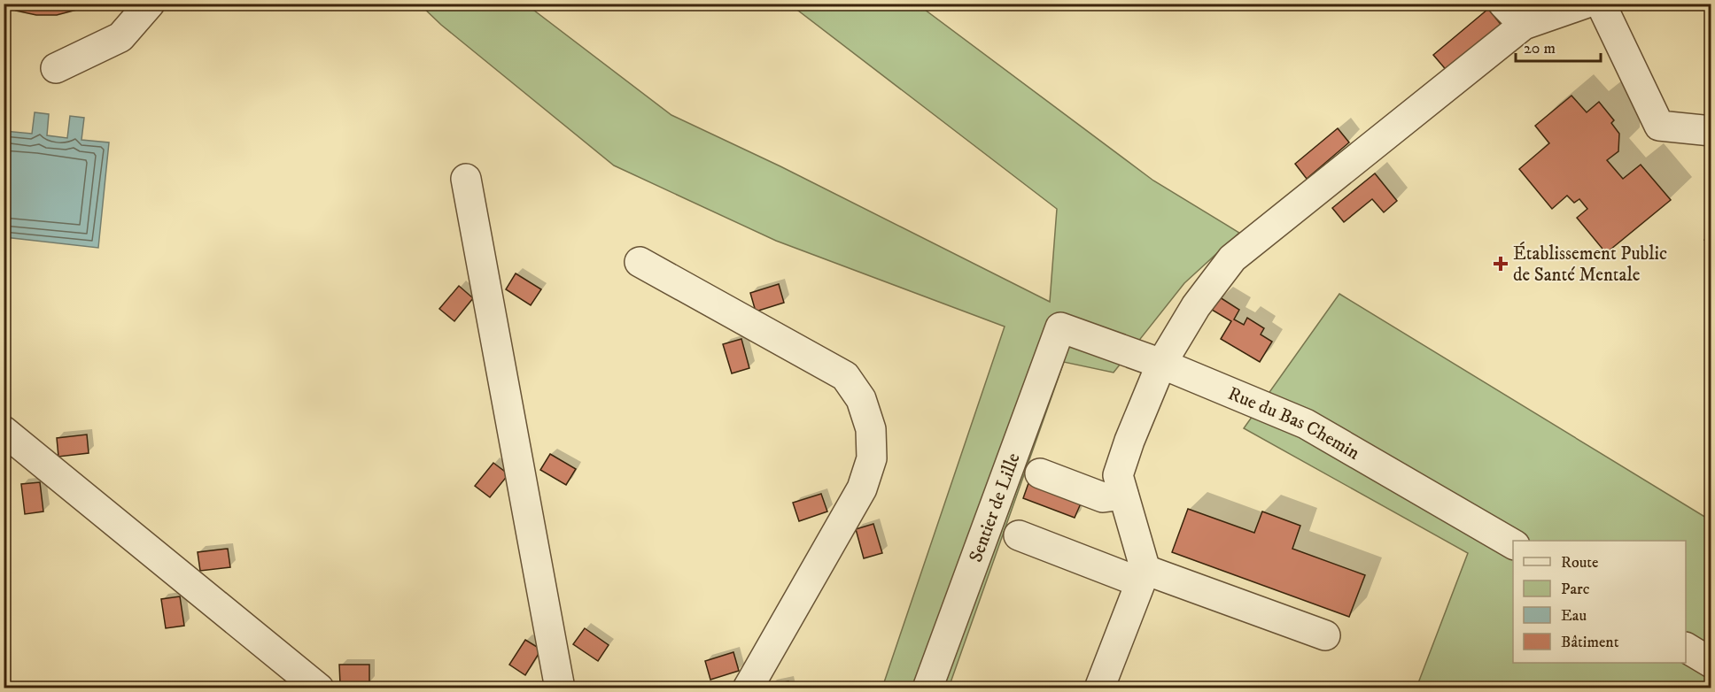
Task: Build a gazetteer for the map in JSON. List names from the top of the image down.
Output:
{
  "streets": {
    "street": ["Rue du Bas Chemin", "Sentier de Lille"]
  },
  "crossings": [
    ["Rue du Bas Chemin", "Sentier de Lille"]
  ],
  "places": {
    "health": ["Établissement Public de Santé Mentale"]
  },
  "legend": [
    "Route",
    "Parc",
    "Eau",
    "Bâtiment"
  ],
  "scale_bar": "20 m"
}
